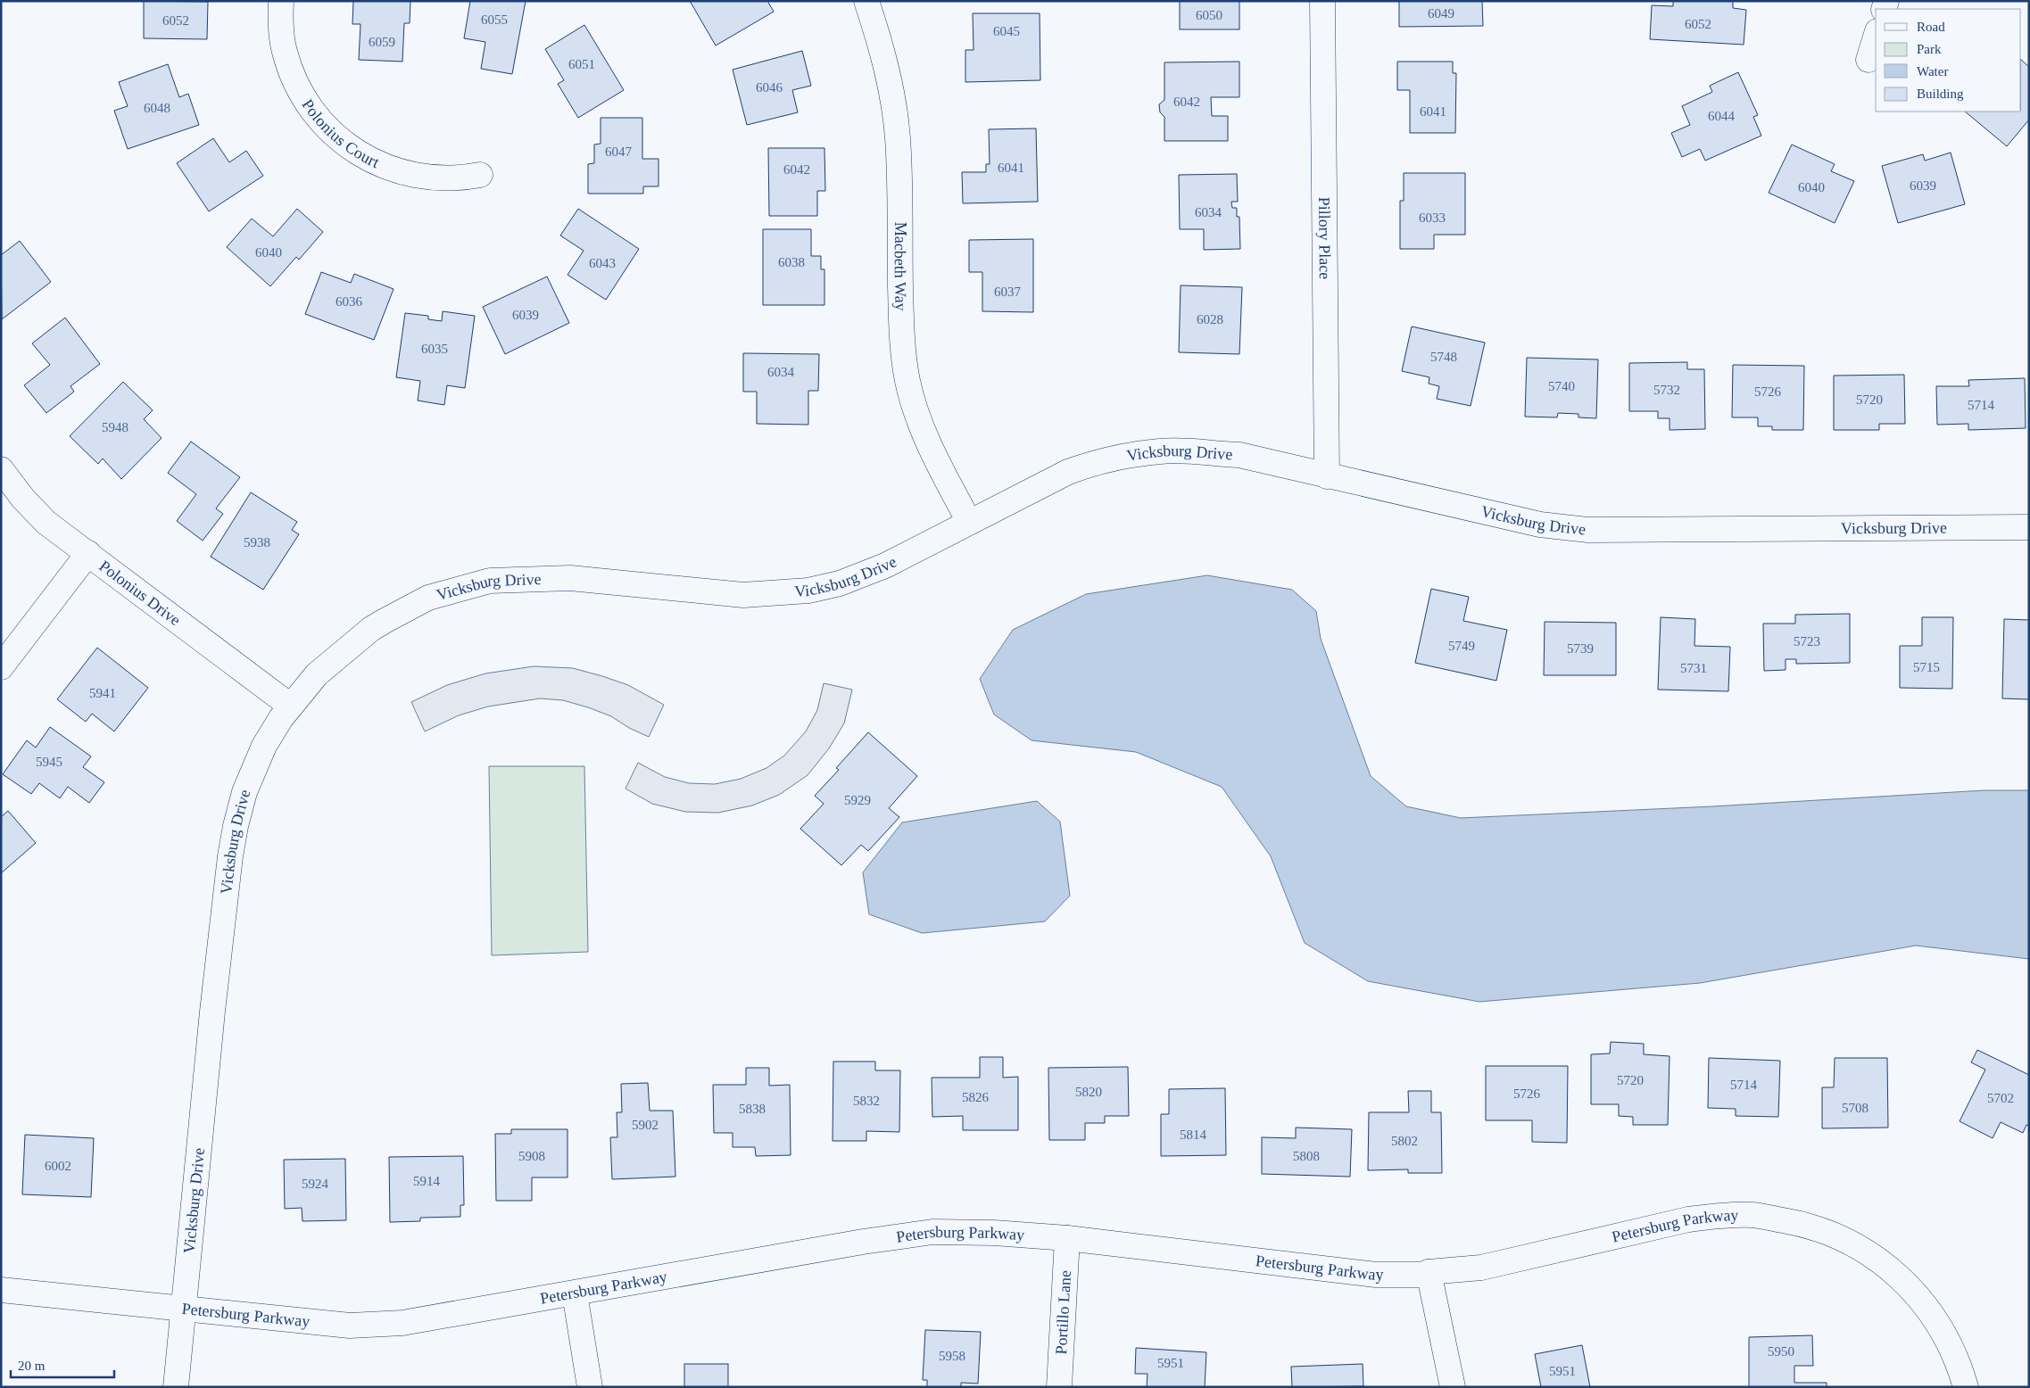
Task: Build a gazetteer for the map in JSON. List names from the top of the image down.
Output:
{
  "streets": {
    "street": [
      "Polonius Court",
      "Pillory Place",
      "Macbeth Way",
      "Vicksburg Drive",
      "Polonius Drive",
      "Petersburg Parkway",
      "Portillo Lane"
    ]
  },
  "crossings": [
    ["Pillory Place", "Vicksburg Drive"],
    ["Macbeth Way", "Vicksburg Drive"],
    ["Vicksburg Drive", "Polonius Drive"],
    ["Vicksburg Drive", "Petersburg Parkway"],
    ["Petersburg Parkway", "Portillo Lane"]
  ],
  "house_numbers": [
    "6049",
    "6050",
    "6055",
    "6052",
    "6052",
    "6045",
    "6059",
    "6051",
    "6046",
    "6042",
    "6048",
    "6041",
    "6044",
    "6047",
    "6041",
    "6042",
    "6039",
    "6040",
    "6034",
    "6033",
    "6040",
    "6038",
    "6043",
    "6037",
    "6036",
    "6039",
    "6028",
    "6035",
    "5748",
    "6034",
    "5740",
    "5732",
    "5726",
    "5720",
    "5714",
    "5948",
    "5938",
    "5723",
    "5749",
    "5739",
    "5715",
    "5731",
    "5941",
    "5945",
    "5929",
    "5720",
    "5714",
    "5820",
    "5726",
    "5826",
    "5702",
    "5832",
    "5708",
    "5838",
    "5902",
    "5814",
    "5802",
    "5908",
    "5808",
    "6002",
    "5914",
    "5924",
    "5950",
    "5958",
    "5951",
    "5951"
  ],
  "legend": [
    "Road",
    "Park",
    "Water",
    "Building"
  ],
  "scale_bar": "20 m"
}
